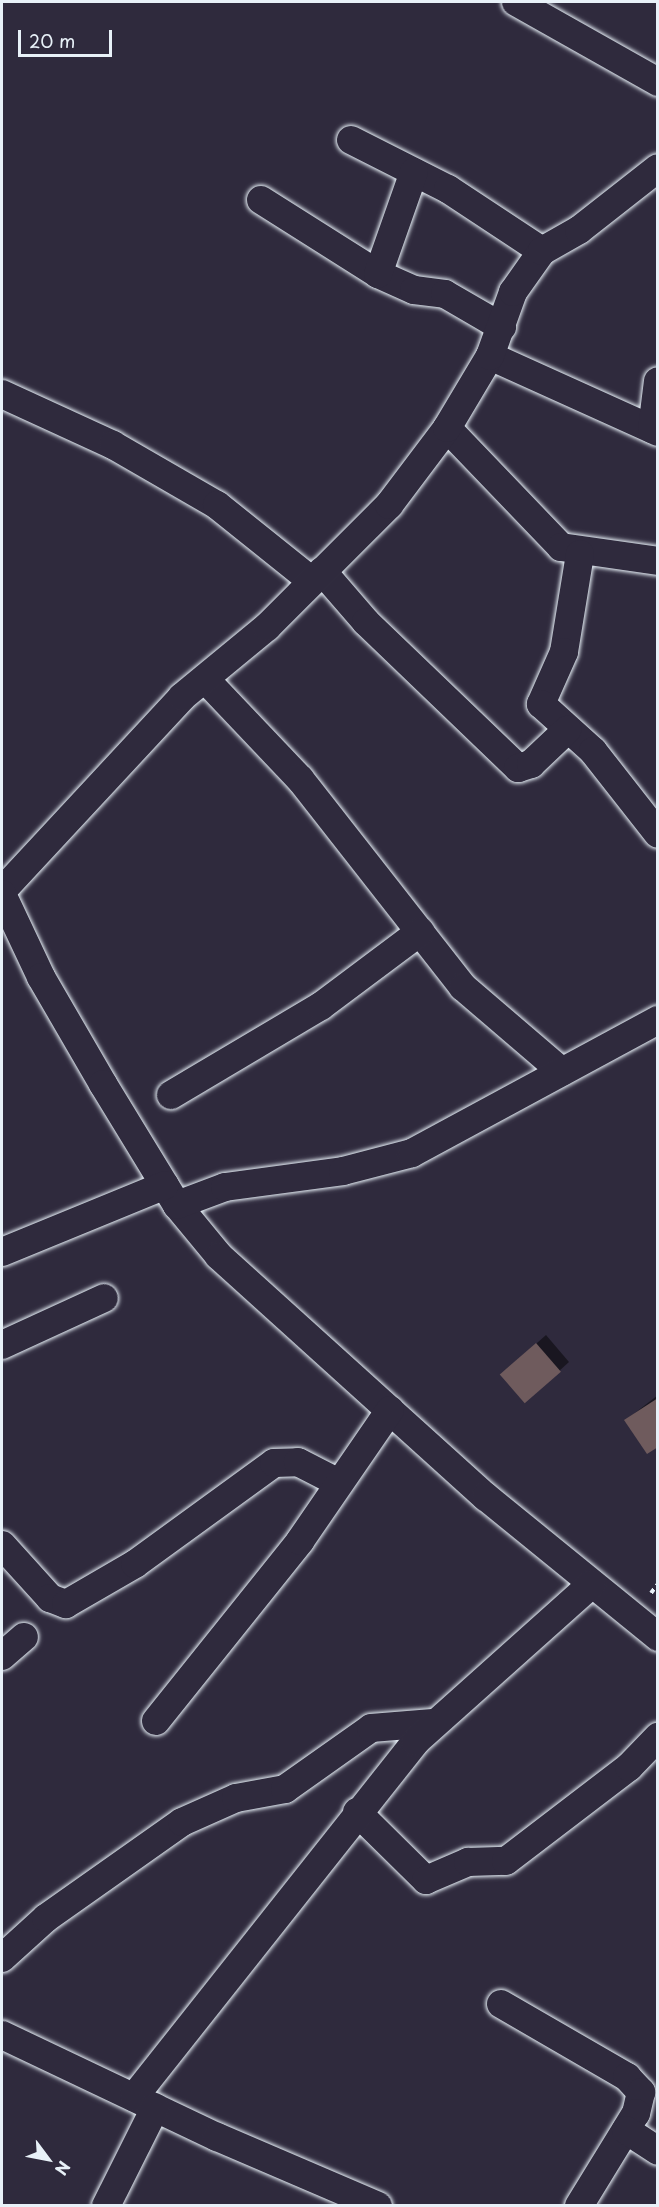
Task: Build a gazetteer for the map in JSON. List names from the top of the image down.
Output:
{
  "scale_bar": "20 m",
  "north": "bottom right"
}
